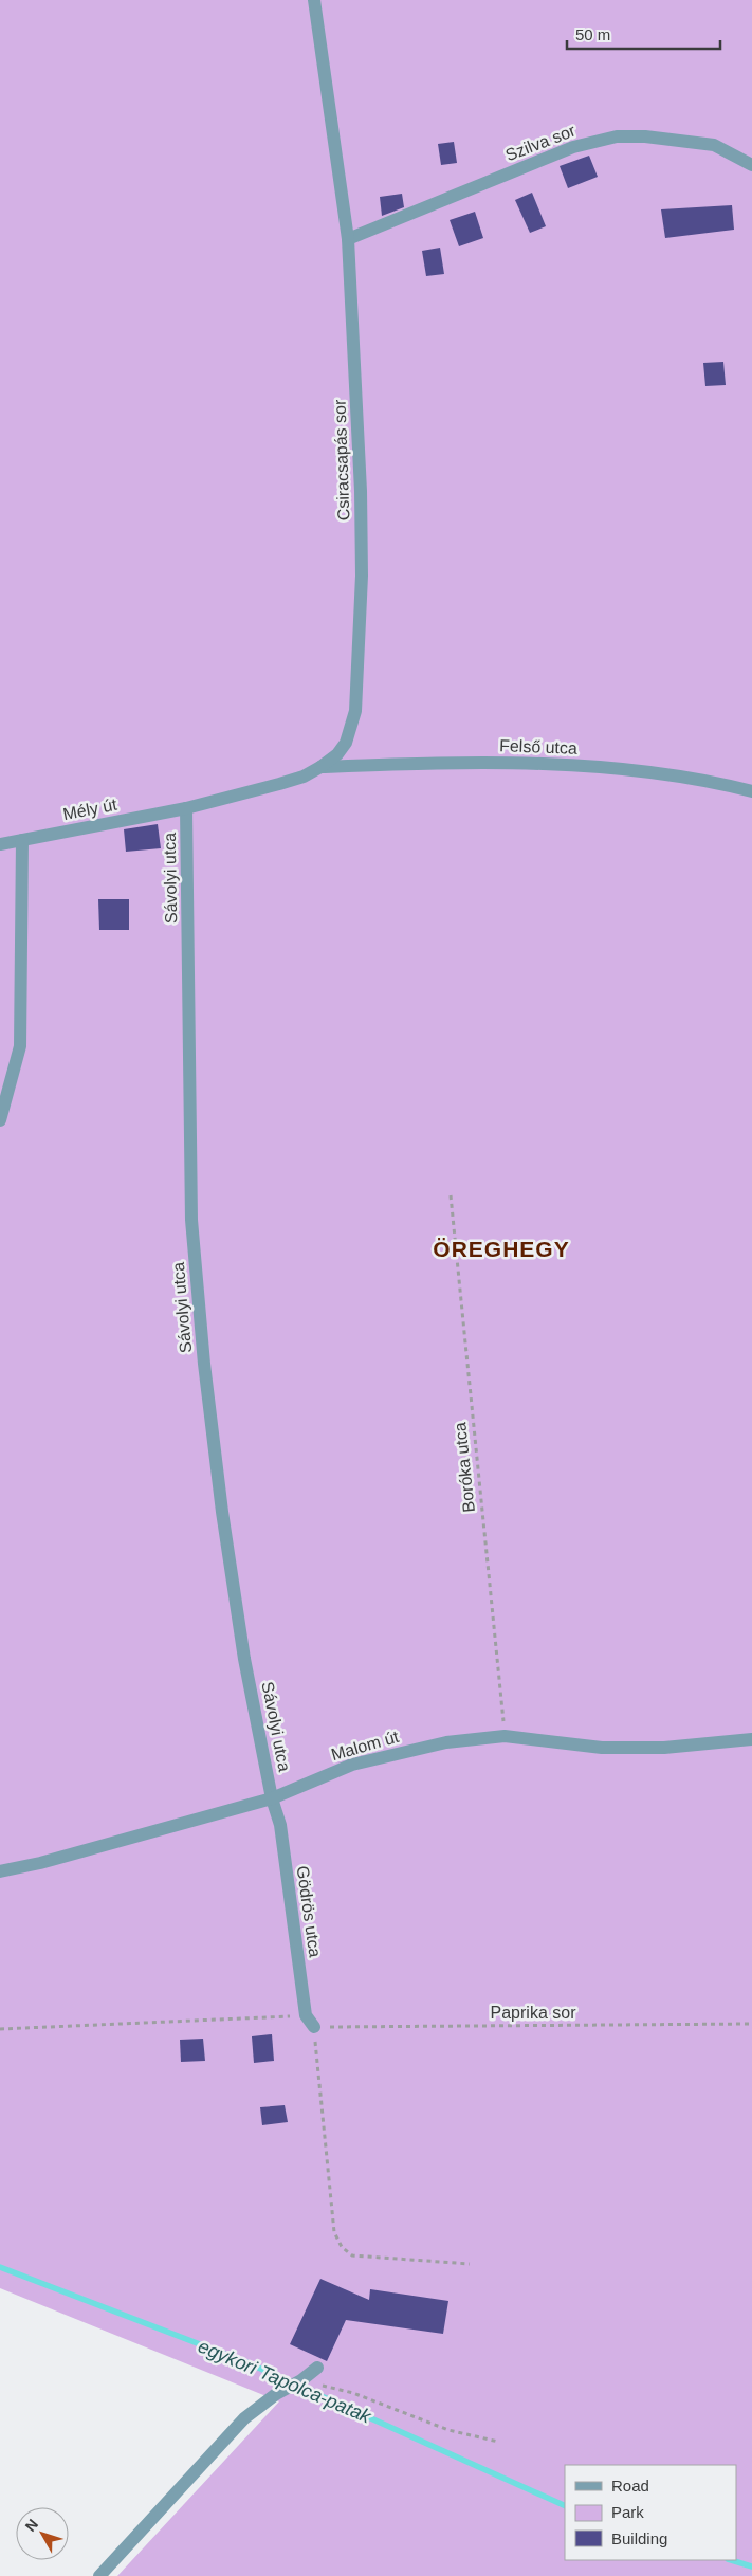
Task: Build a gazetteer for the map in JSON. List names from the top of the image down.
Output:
{
  "streets": {
    "street": [
      "Szilva sor",
      "Csiracsapás sor",
      "Felső utca",
      "Mély út",
      "Sávolyi utca",
      "Malom út",
      "Gödrös utca"
    ],
    "path": ["Boróka utca", "Paprika sor"]
  },
  "crossings": [
    ["Szilva sor", "Csiracsapás sor"],
    ["Csiracsapás sor", "Felső utca"],
    ["Csiracsapás sor", "Mély út"],
    ["Csiracsapás sor", "Sávolyi utca"],
    ["Mély út", "Sávolyi utca"],
    ["Sávolyi utca", "Malom út"],
    ["Sávolyi utca", "Gödrös utca"],
    ["Boróka utca", "Malom út"],
    ["Malom út", "Gödrös utca"],
    ["Gödrös utca", "Paprika sor"]
  ],
  "districts": ["ÖREGHEGY"],
  "water": ["egykori Tapolca-patak"],
  "legend": ["Road", "Park", "Building"],
  "scale_bar": "50 m",
  "north": "top left"
}
